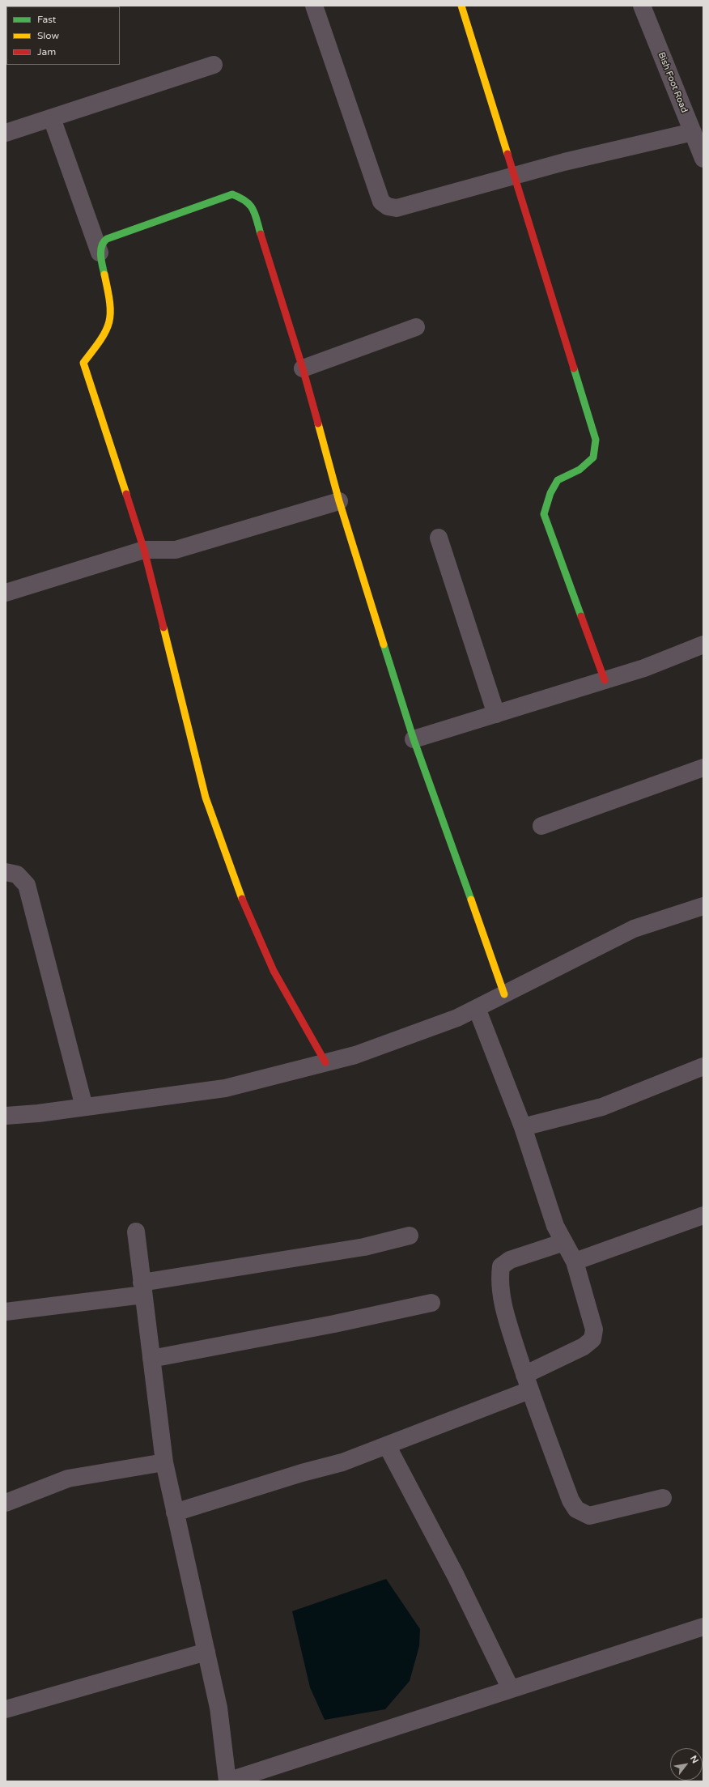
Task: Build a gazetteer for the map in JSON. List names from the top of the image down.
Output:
{
  "streets": {
    "street": ["Bish Foot Road"]
  },
  "legend": ["Fast", "Slow", "Jam"],
  "north": "top right"
}
